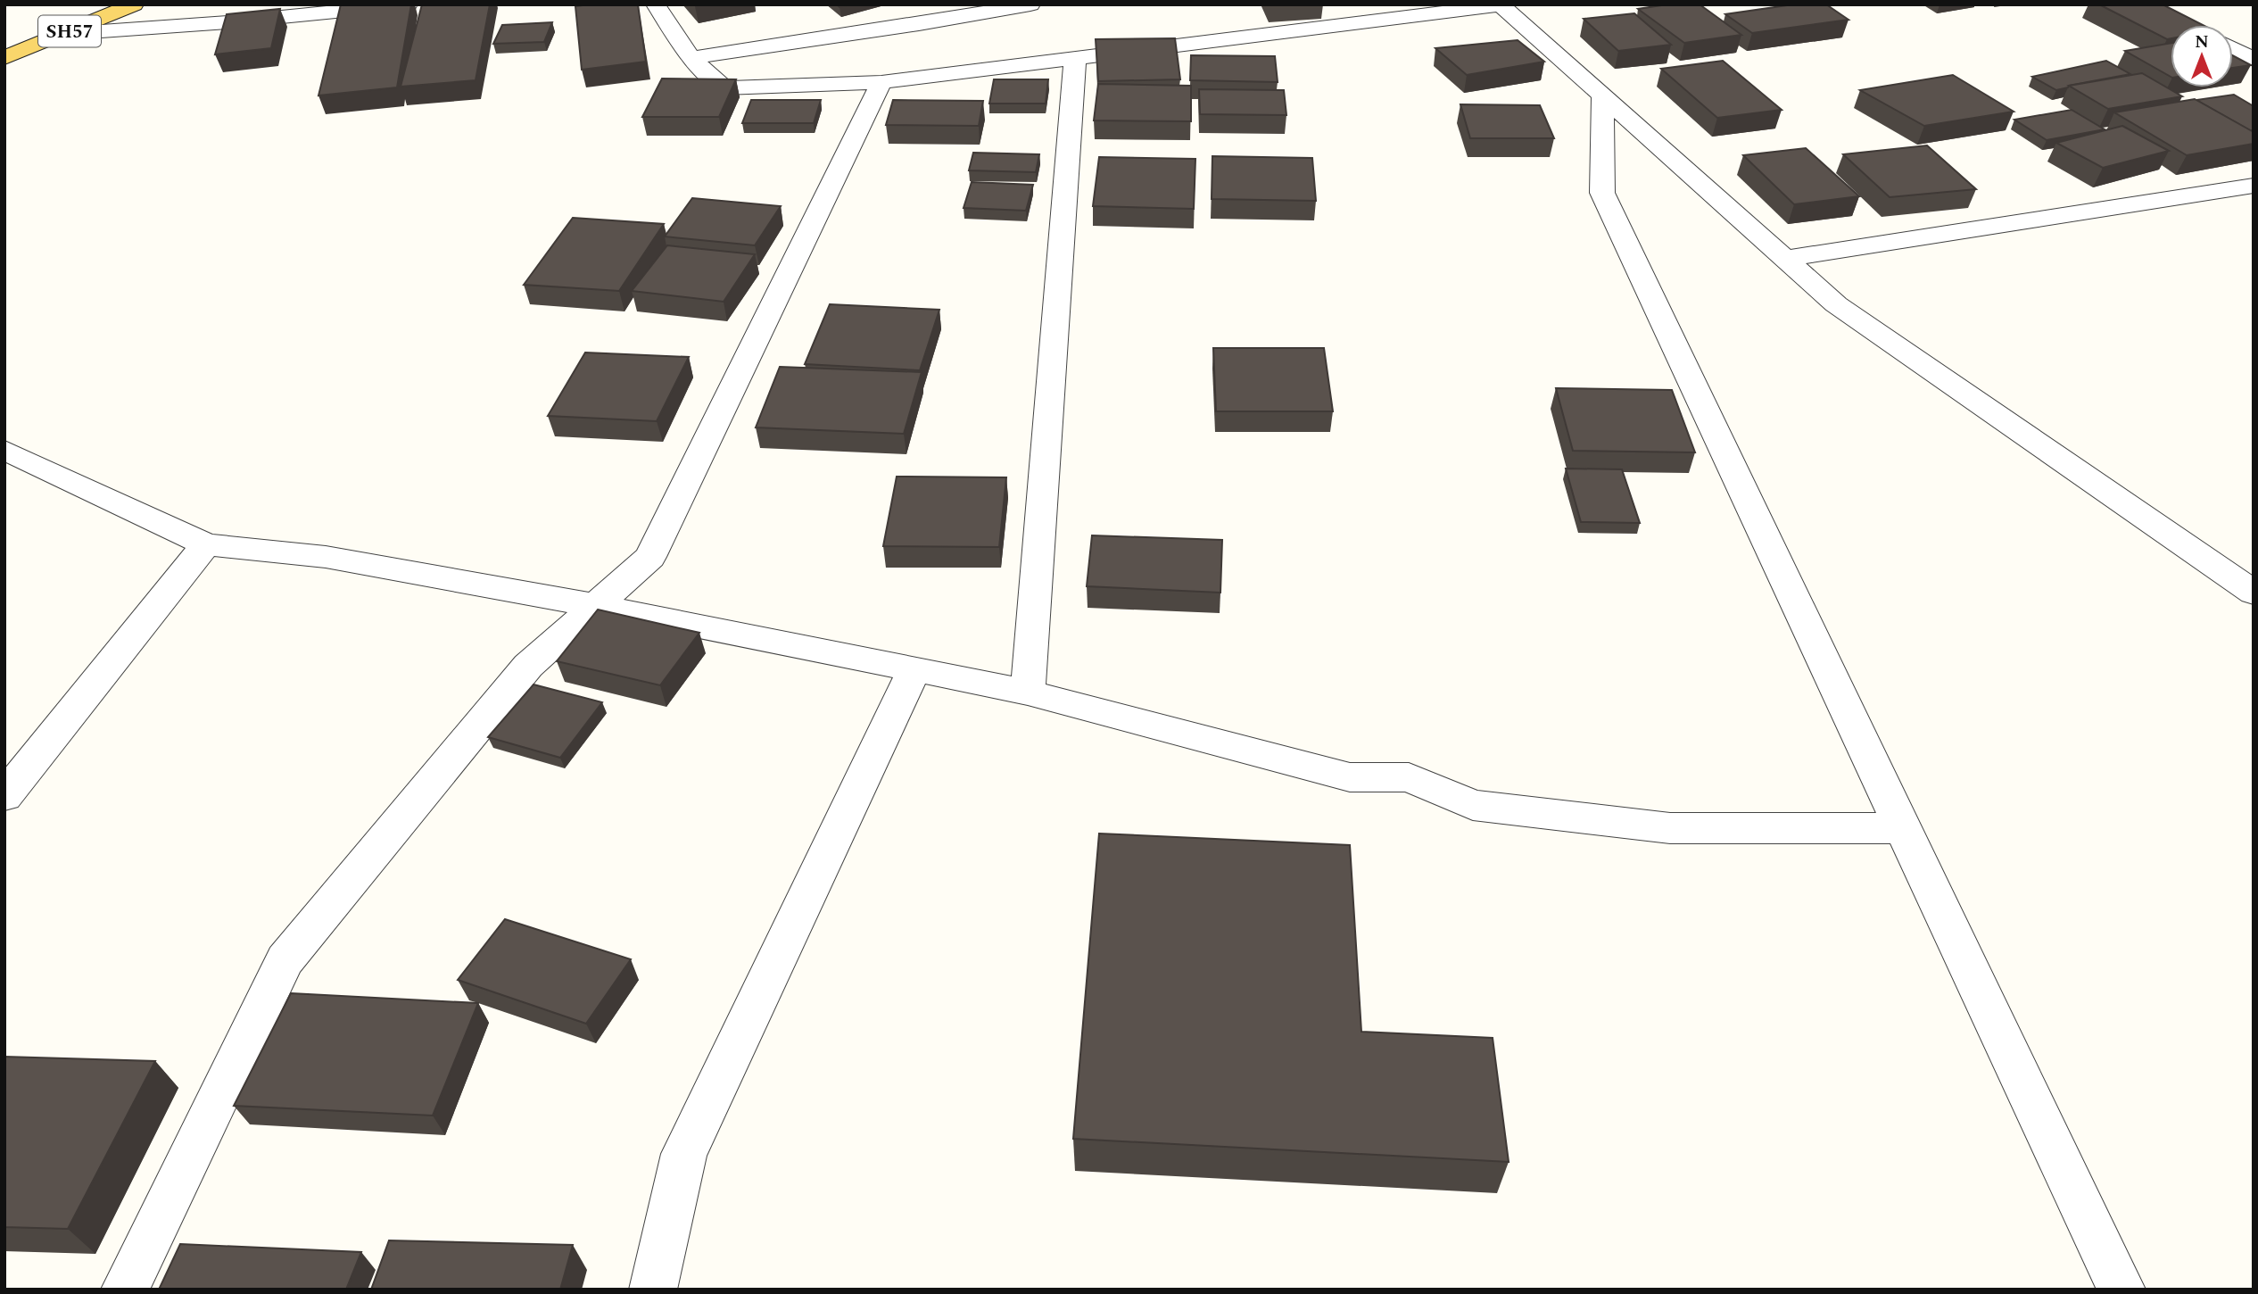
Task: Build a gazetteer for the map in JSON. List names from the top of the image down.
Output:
{
  "streets": {
    "main road": ["SH57"]
  },
  "north": "top"
}
